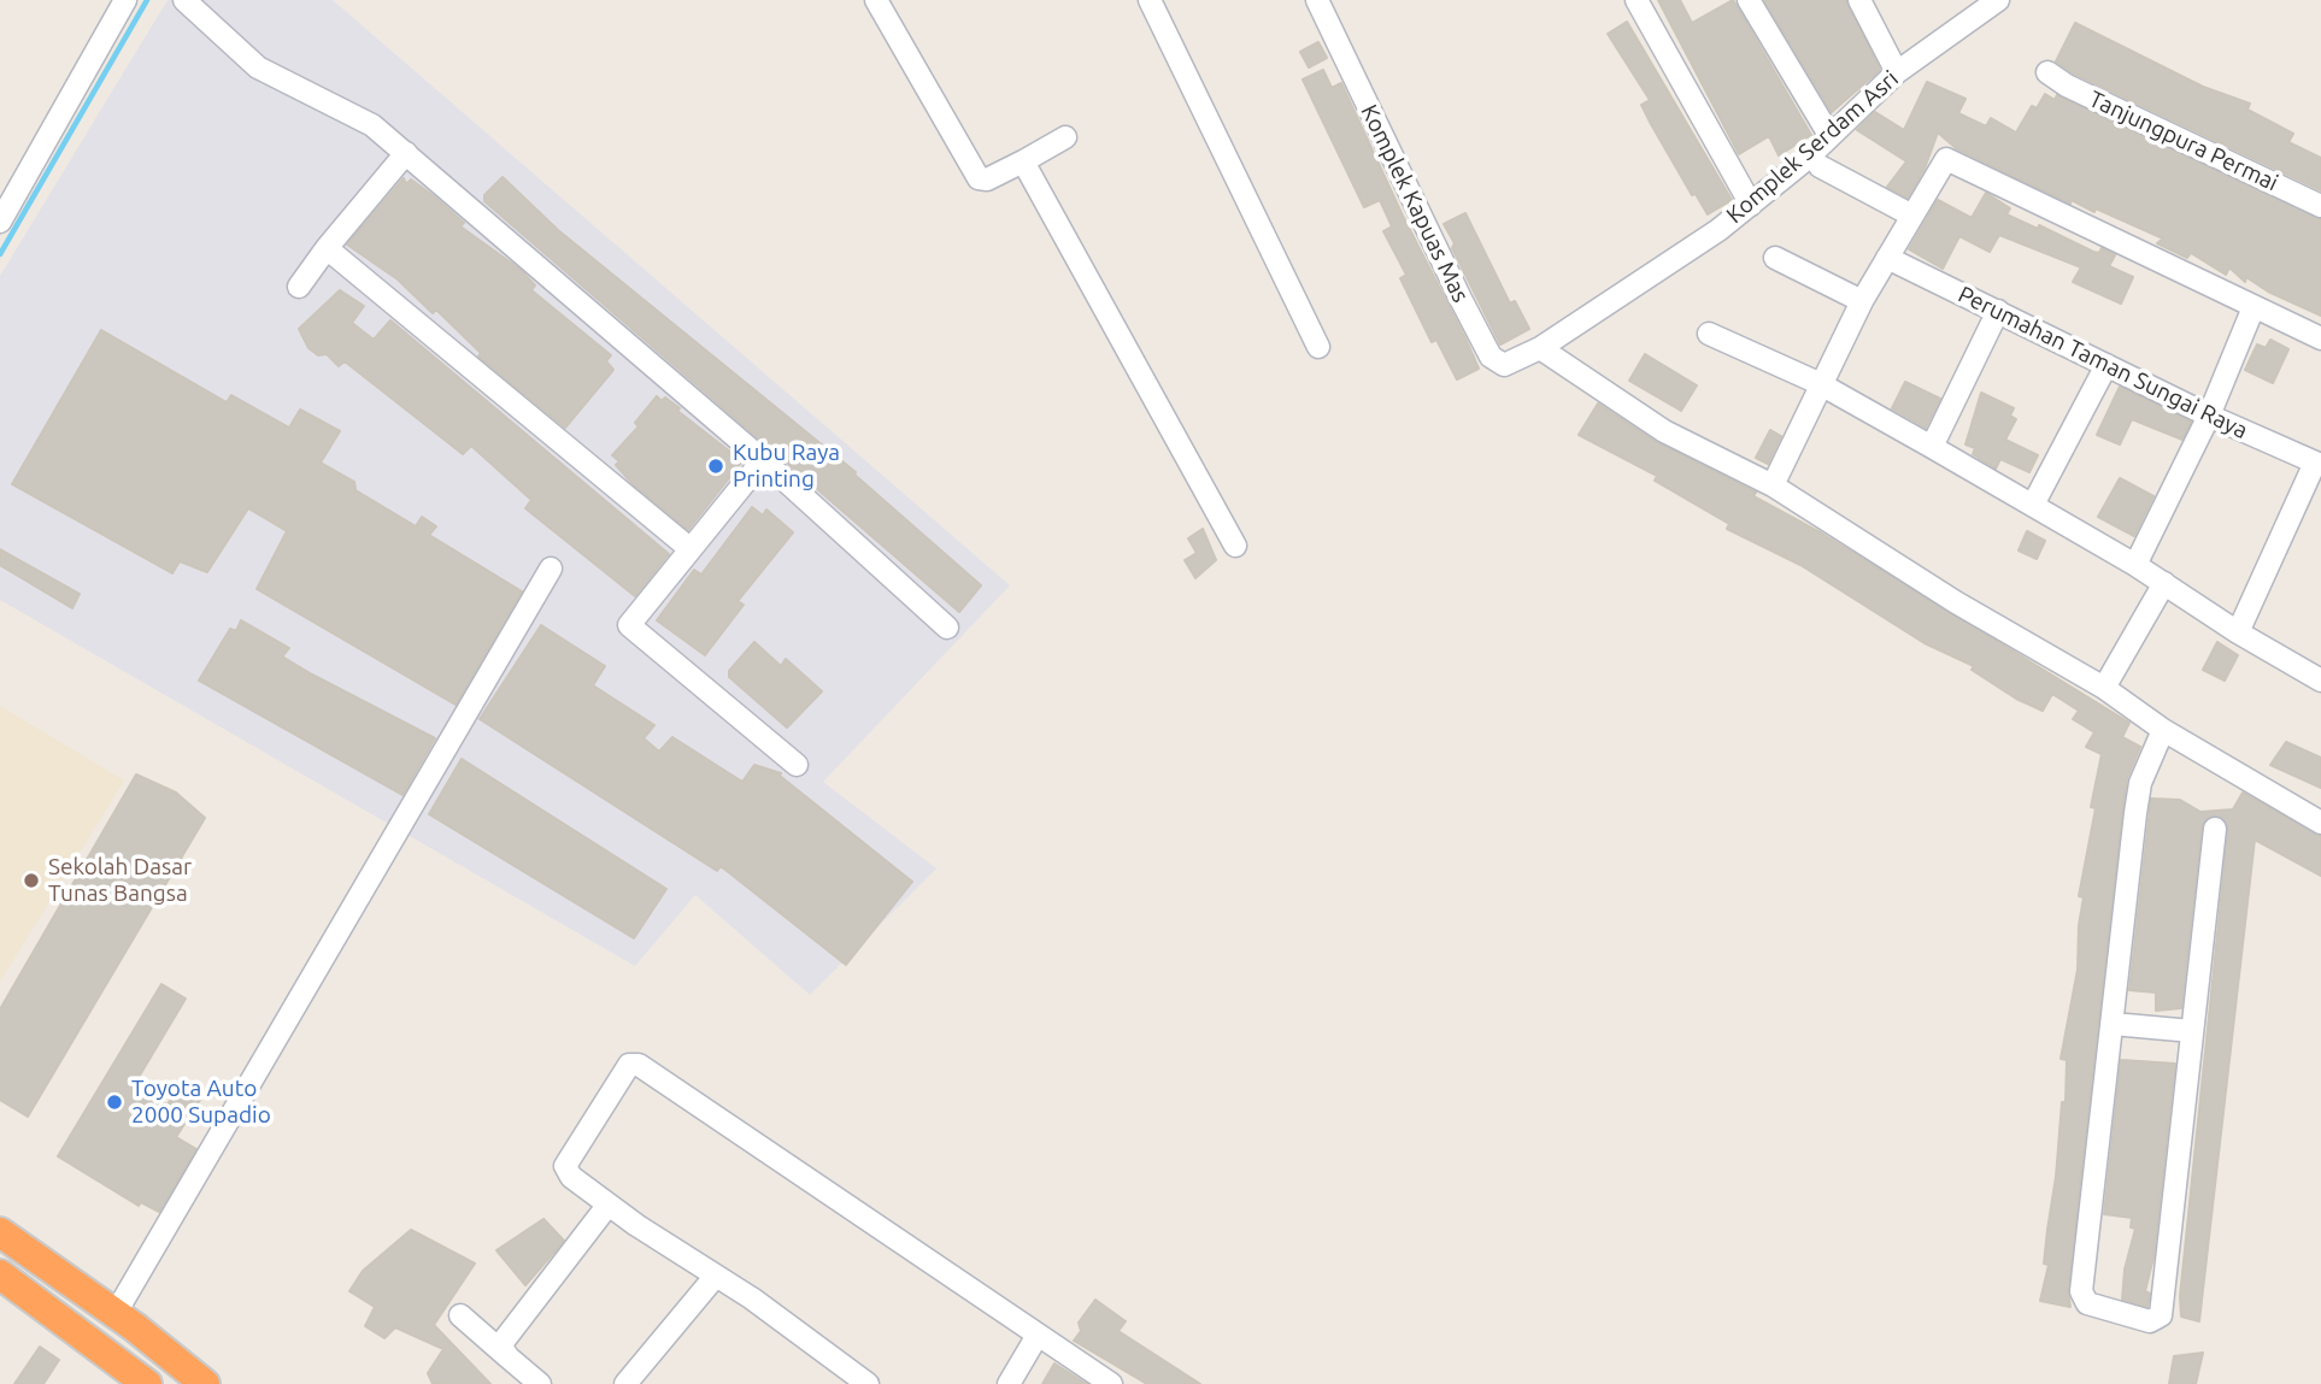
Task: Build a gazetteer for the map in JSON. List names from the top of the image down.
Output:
{
  "streets": {
    "street": [
      "Tanjungpura Permai",
      "Komplek Serdam Asri",
      "Komplek Kapuas Mas",
      "Perumahan Taman Sungai Raya"
    ]
  },
  "crossings": [
    ["Komplek Serdam Asri", "Komplek Kapuas Mas"]
  ],
  "places": ["Kubu Raya Printing", "Sekolah Dasar Tunas Bangsa", "Toyota Auto 2000 Supadio"]
}
